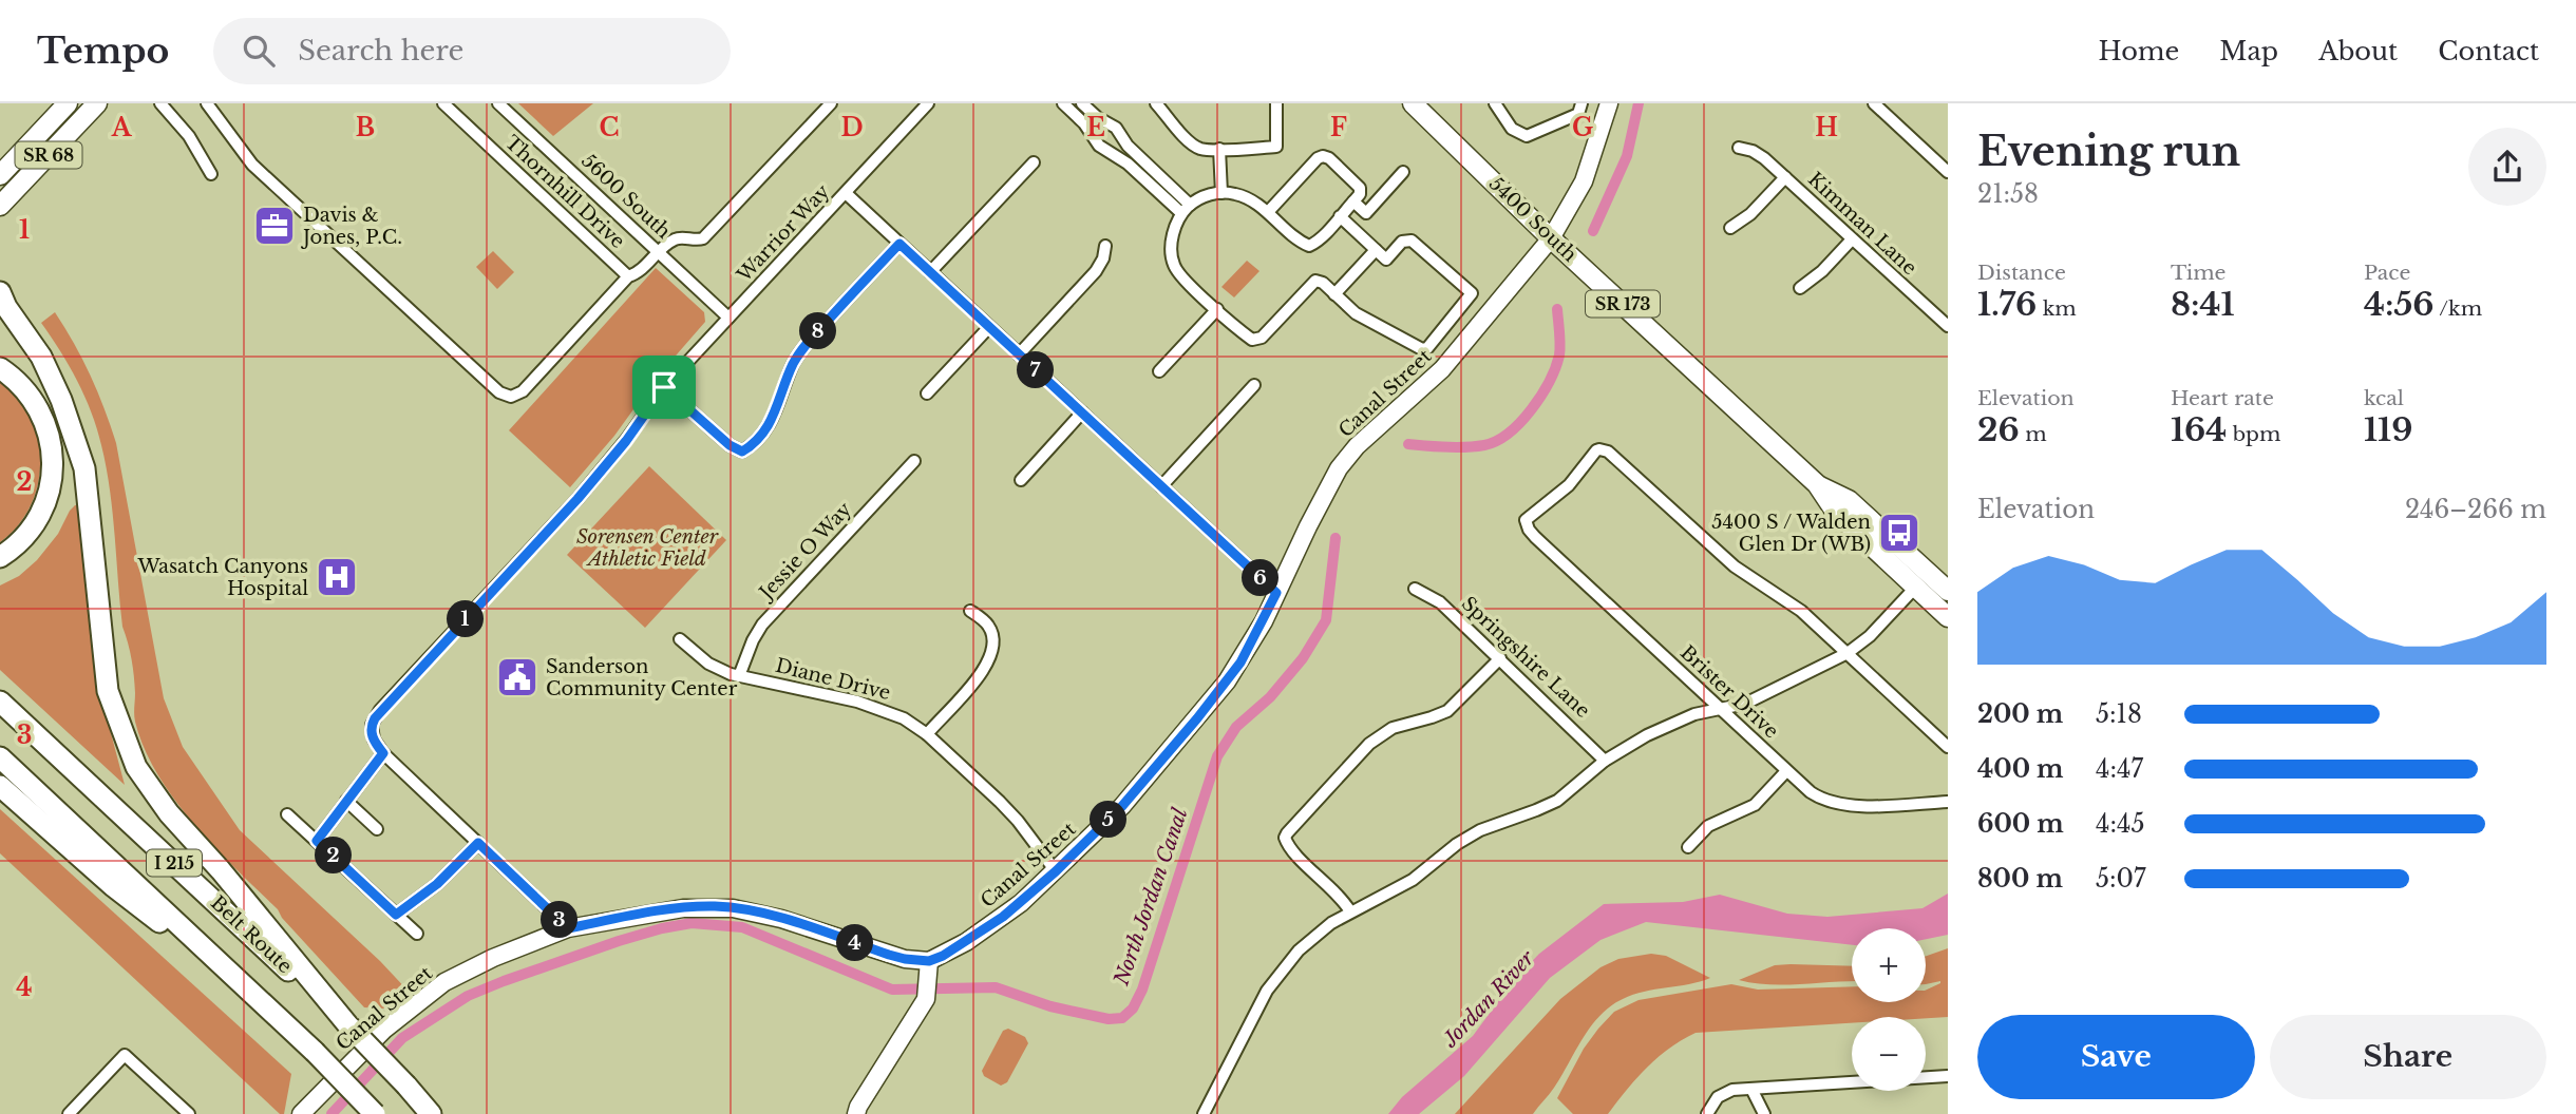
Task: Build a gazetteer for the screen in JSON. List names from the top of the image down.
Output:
{
  "streets": {
    "highway": ["I 215", "Belt Route"],
    "main road": ["SR 68", "5400 South", "SR 173"],
    "street": [
      "Thornhill Drive",
      "5600 South",
      "Kimman Lane",
      "Warrior Way",
      "Canal Street",
      "Jessie O Way",
      "Springshire Lane",
      "Diane Drive",
      "Brister Drive"
    ]
  },
  "crossings": [
    ["5600 South", "Warrior Way"],
    ["5400 South", "Canal Street"],
    ["Canal Street", "Diane Drive"],
    ["Jessie O Way", "Diane Drive"]
  ],
  "water": ["North Jordan Canal", "Jordan River"],
  "parks": ["Sorensen Center Athletic Field"],
  "places": {
    "office": ["Davis & Jones, P.C."],
    "bus stop": ["5400 S / Walden Glen Dr (WB)"],
    "hospital": ["Wasatch Canyons Hospital"],
    "public building": ["Sanderson Community Center"]
  },
  "page": {
    "header": "Tempo",
    "search": "Search here",
    "nav": [
      "Home",
      "Map",
      "About",
      "Contact"
    ],
    "heading": ["Evening run", "21:58"],
    "stats": [
      ["Distance", "1.76 km"],
      ["Time", "8:41"],
      ["Pace", "4:56 /km"],
      ["Elevation", "26 m"],
      ["Heart rate", "164 bpm"],
      ["kcal", "119"]
    ],
    "pins": [
      "8",
      "7",
      "6",
      "1",
      "5",
      "2",
      "3",
      "4"
    ],
    "chart": ["Elevation", "246–266 m"],
    "list": [
      {
        "name": "200 m",
        "note": "5:18"
      },
      {
        "name": "400 m",
        "note": "4:47"
      },
      {
        "name": "600 m",
        "note": "4:45"
      },
      {
        "name": "800 m",
        "note": "5:07"
      }
    ],
    "map_buttons": ["+", "−"],
    "buttons": ["Save", "Share"]
  },
  "grid": {
    "columns": [
      "A",
      "B",
      "C",
      "D",
      "E",
      "F",
      "G",
      "H"
    ],
    "rows": [
      "1",
      "2",
      "3",
      "4"
    ]
  }
}
